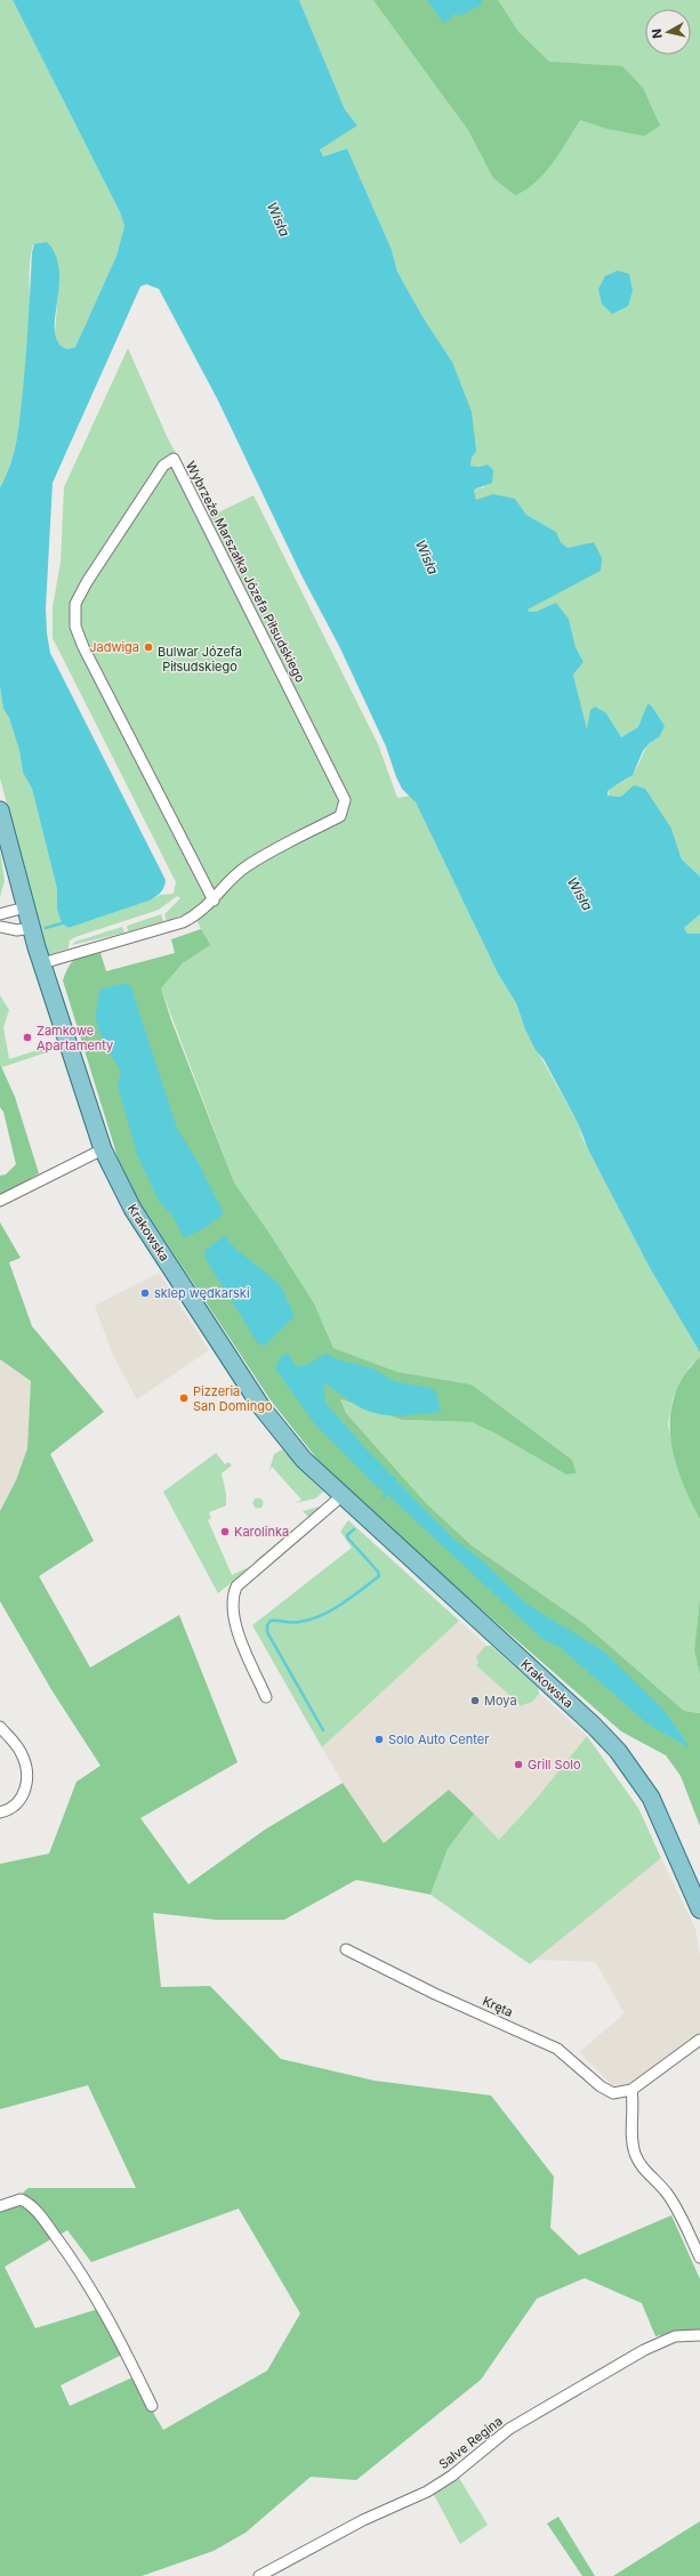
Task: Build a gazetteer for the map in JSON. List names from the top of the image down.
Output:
{
  "streets": {
    "main road": ["Krakowska"],
    "street": ["Wybrzeże Marszałka Józefa Piłsudskiego", "Kręta", "Salve Regina"]
  },
  "crossings": [
    ["Wybrzeże Marszałka Józefa Piłsudskiego", "Krakowska"]
  ],
  "water": ["Wisła"],
  "parks": ["Bulwar Józefa Piłsudskiego"],
  "places": [
    "Jadwiga",
    "Zamkowe Apartamenty",
    "sklep wędkarski",
    "Pizzeria San Domingo",
    "Karolinka",
    "Moya",
    "Solo Auto Center",
    "Grill Solo"
  ],
  "north": "left"
}
